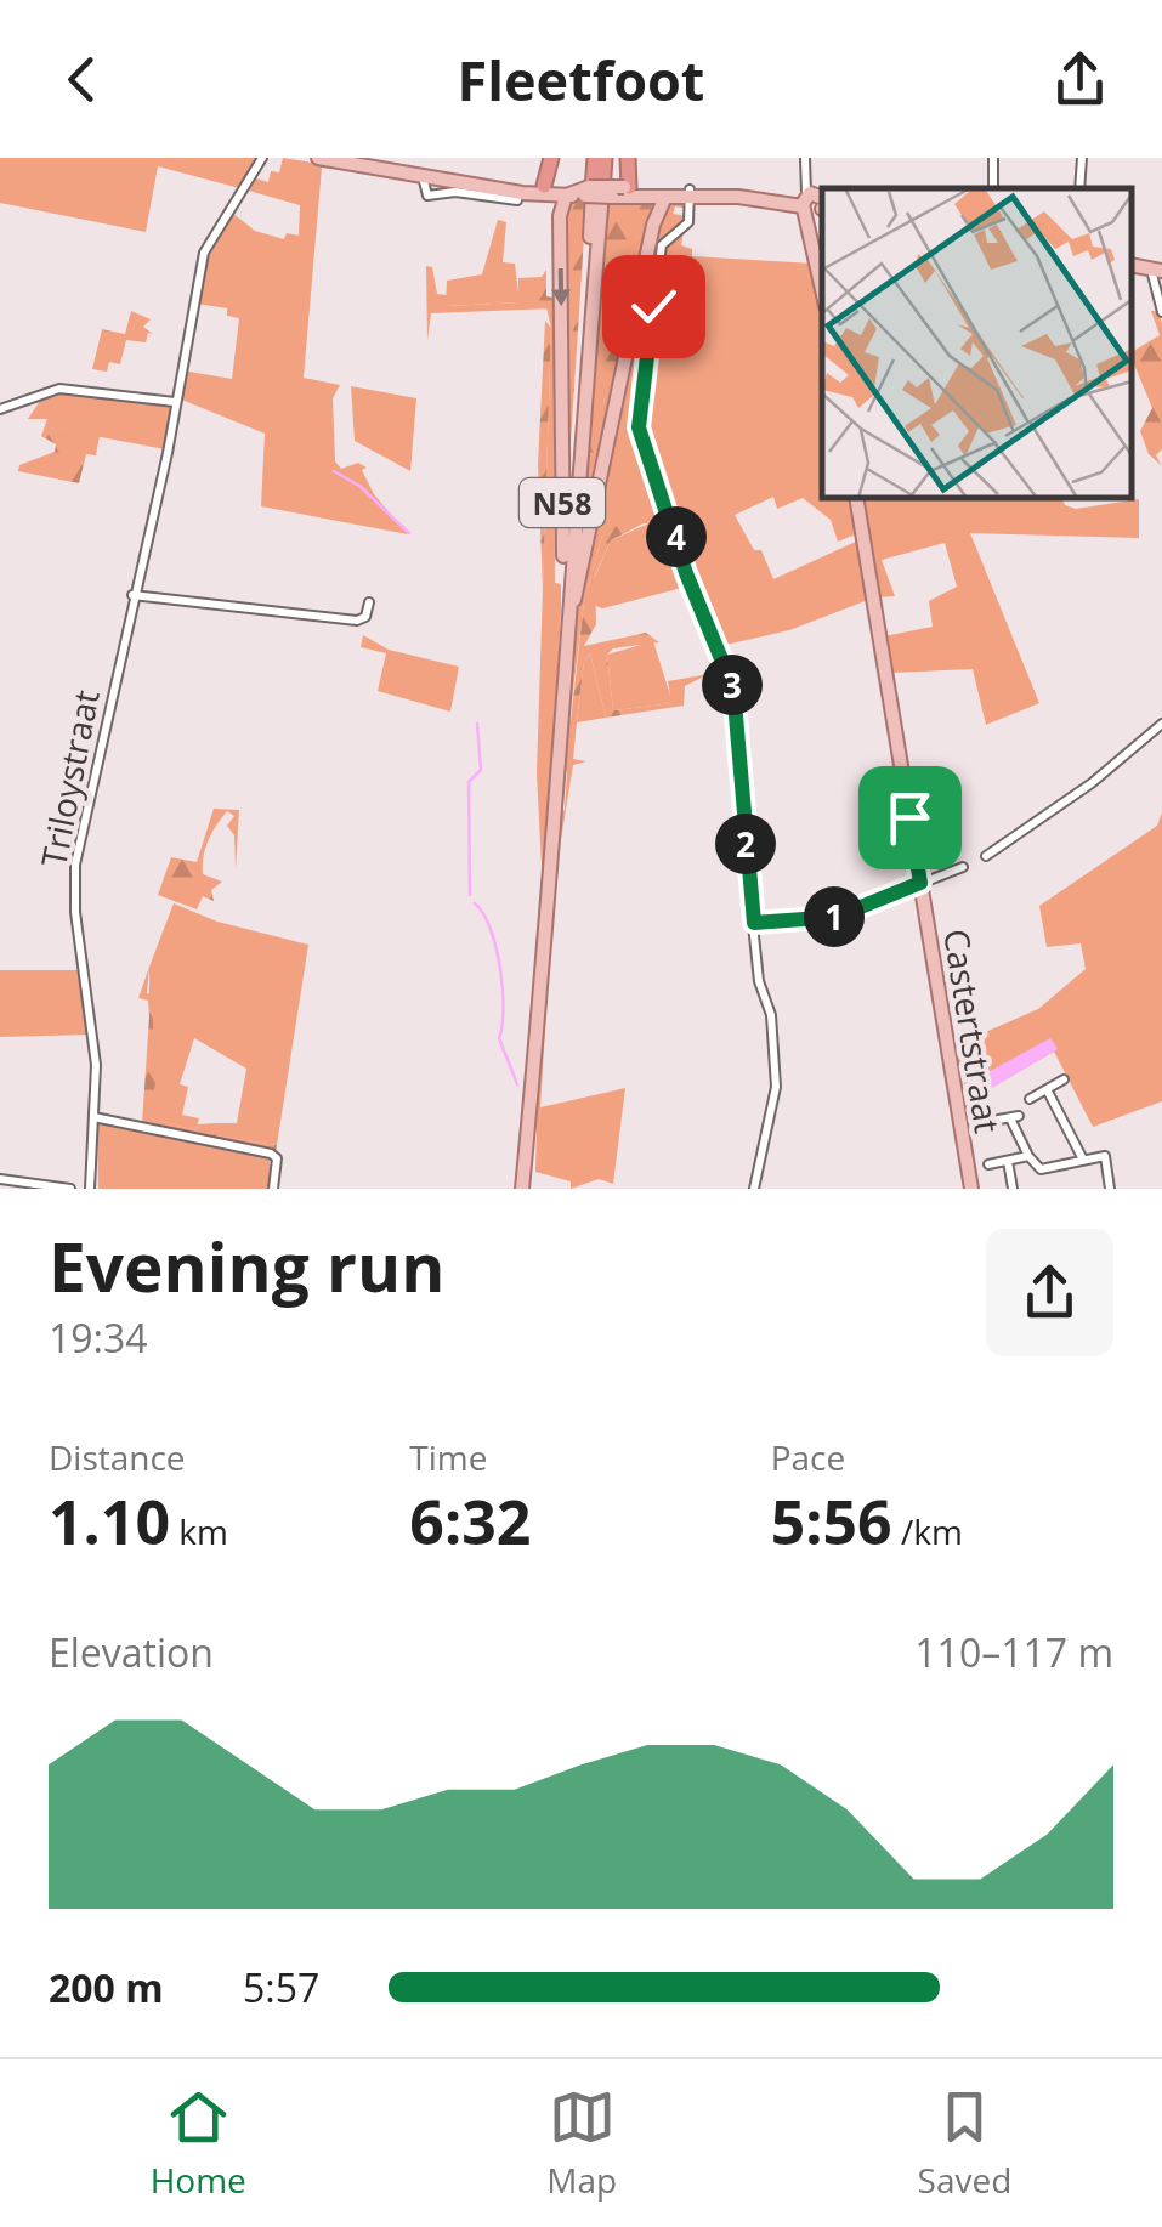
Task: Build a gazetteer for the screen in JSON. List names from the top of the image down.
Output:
{
  "streets": {
    "highway": ["N58"],
    "main road": ["Castertstraat"],
    "street": ["Triloystraat"]
  },
  "page": {
    "header": "Fleetfoot",
    "pins": [
      "4",
      "3",
      "2",
      "1"
    ],
    "heading": ["Evening run", "19:34"],
    "stats": [
      ["Distance", "1.10 km"],
      ["Time", "6:32"],
      ["Pace", "5:56 /km"]
    ],
    "chart": ["Elevation", "110–117 m"],
    "list": [
      {
        "name": "200 m",
        "note": "5:57"
      }
    ],
    "tabs": ["Home", "Map", "Saved"]
  }
}
